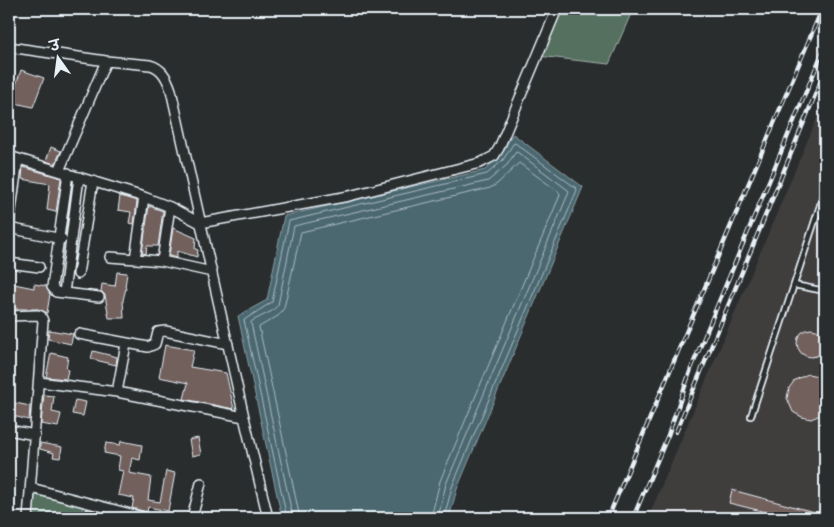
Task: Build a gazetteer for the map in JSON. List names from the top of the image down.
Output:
{
  "north": "top"
}
